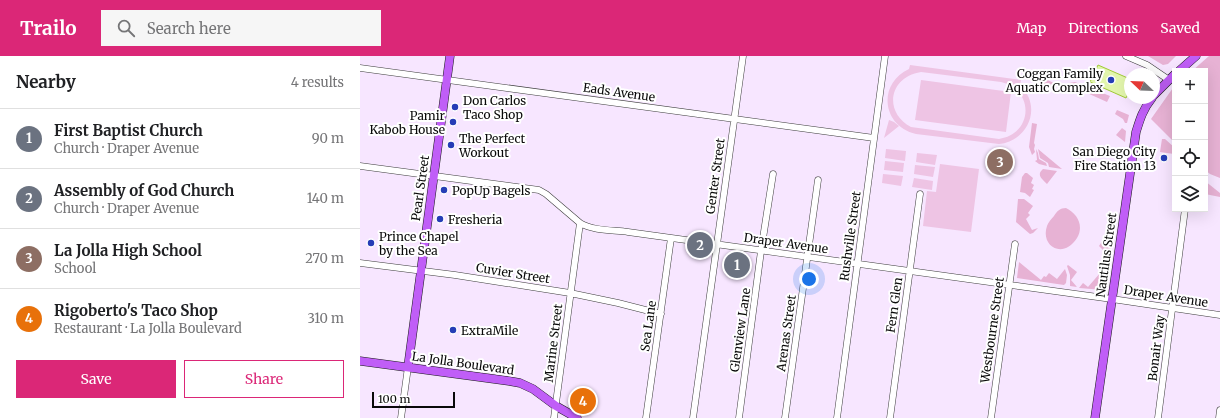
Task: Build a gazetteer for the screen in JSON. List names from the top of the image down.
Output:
{
  "streets": {
    "main road": ["Pearl Street", "Nautilus Street", "La Jolla Boulevard"],
    "street": [
      "Eads Avenue",
      "Genter Street",
      "Rushville Street",
      "Draper Avenue",
      "Cuvier Street",
      "Fern Glen",
      "Sea Lane",
      "Glenview Lane",
      "Westbourne Street",
      "Arenas Street",
      "Marine Street",
      "Bonair Way"
    ]
  },
  "crossings": [
    ["Eads Avenue", "Genter Street"],
    ["Eads Avenue", "Pearl Street"],
    ["Eads Avenue", "Rushville Street"],
    ["Genter Street", "Draper Avenue"],
    ["Pearl Street", "Draper Avenue"],
    ["Pearl Street", "Cuvier Street"],
    ["Pearl Street", "La Jolla Boulevard"],
    ["Rushville Street", "Draper Avenue"],
    ["Draper Avenue", "Nautilus Street"],
    ["Draper Avenue", "Fern Glen"],
    ["Draper Avenue", "Sea Lane"],
    ["Draper Avenue", "Glenview Lane"],
    ["Draper Avenue", "Westbourne Street"],
    ["Draper Avenue", "Arenas Street"],
    ["Draper Avenue", "Marine Street"],
    ["Draper Avenue", "Bonair Way"],
    ["Cuvier Street", "Sea Lane"],
    ["Cuvier Street", "Marine Street"],
    ["Marine Street", "La Jolla Boulevard"]
  ],
  "places": [
    "Coggan Family Aquatic Complex",
    "Don Carlos Taco Shop",
    "Pamir Kabob House",
    "The Perfect Workout",
    "San Diego City Fire Station 13",
    "PopUp Bagels",
    "Fresheria",
    "Prince Chapel by the Sea",
    "ExtraMile"
  ],
  "scale_bar": "100 m",
  "north": "top left",
  "page": {
    "header": "Trailo",
    "search": "Search here",
    "nav": ["Map", "Directions", "Saved"],
    "heading": ["Nearby", "4 results"],
    "map_buttons": ["+", "−"],
    "list": [
      {
        "mark": "1",
        "name": "First Baptist Church",
        "note": "Church · Draper Avenue",
        "value": "90 m"
      },
      {
        "mark": "2",
        "name": "Assembly of God Church",
        "note": "Church · Draper Avenue",
        "value": "140 m"
      },
      {
        "mark": "3",
        "name": "La Jolla High School",
        "note": "School",
        "value": "270 m"
      },
      {
        "mark": "4",
        "name": "Rigoberto's Taco Shop",
        "note": "Restaurant · La Jolla Boulevard",
        "value": "310 m"
      }
    ],
    "pins": [
      "3",
      "2",
      "1",
      "4"
    ],
    "buttons": ["Save", "Share"],
    "scale": "100 m"
  }
}
